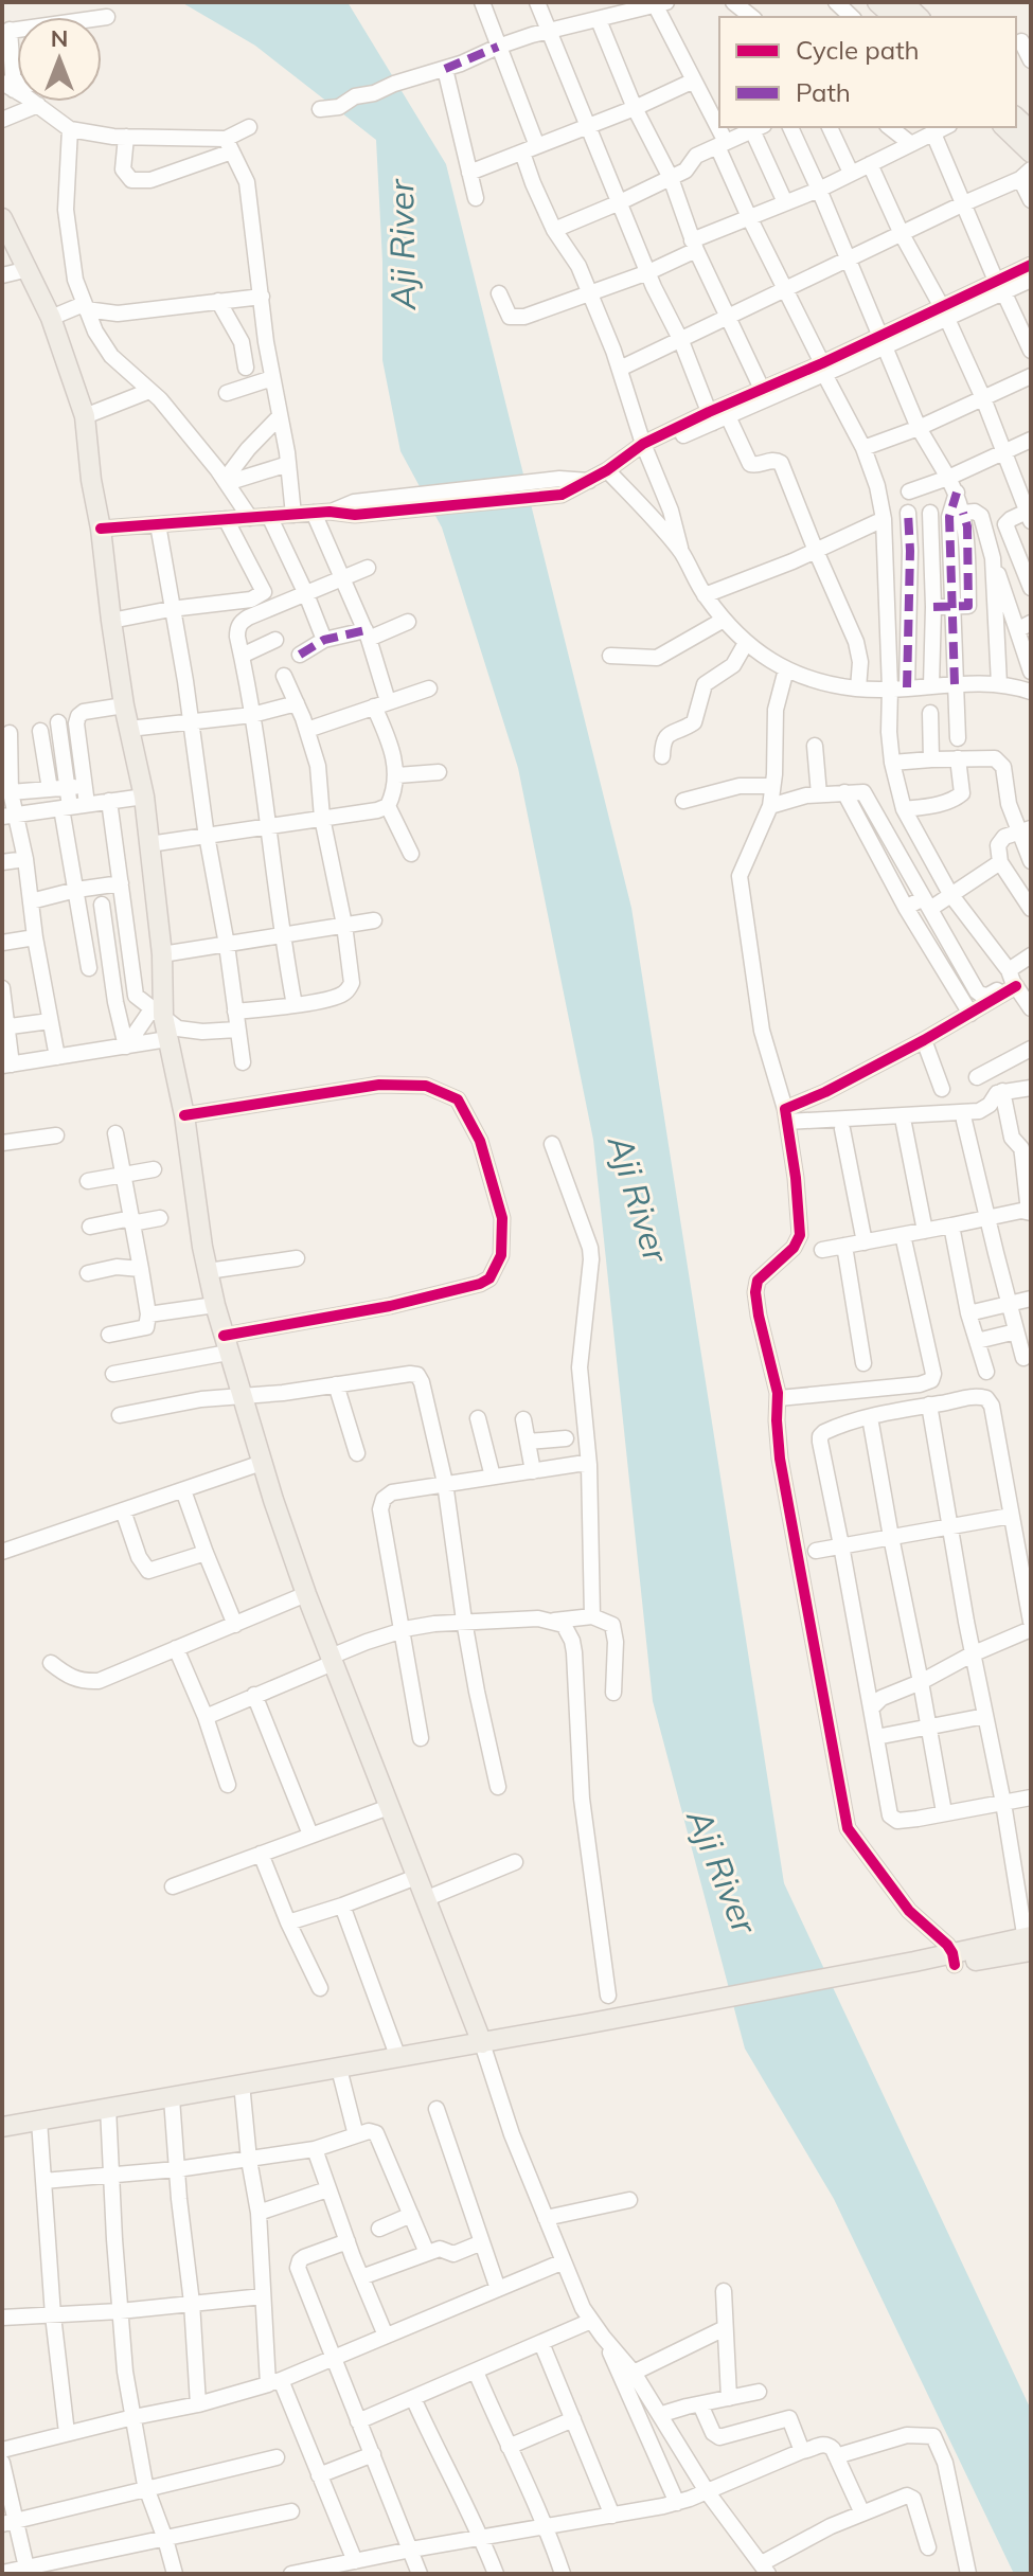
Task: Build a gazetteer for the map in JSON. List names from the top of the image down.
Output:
{
  "water": ["Aji River"],
  "legend": ["Cycle path", "Path"],
  "north": "top"
}
